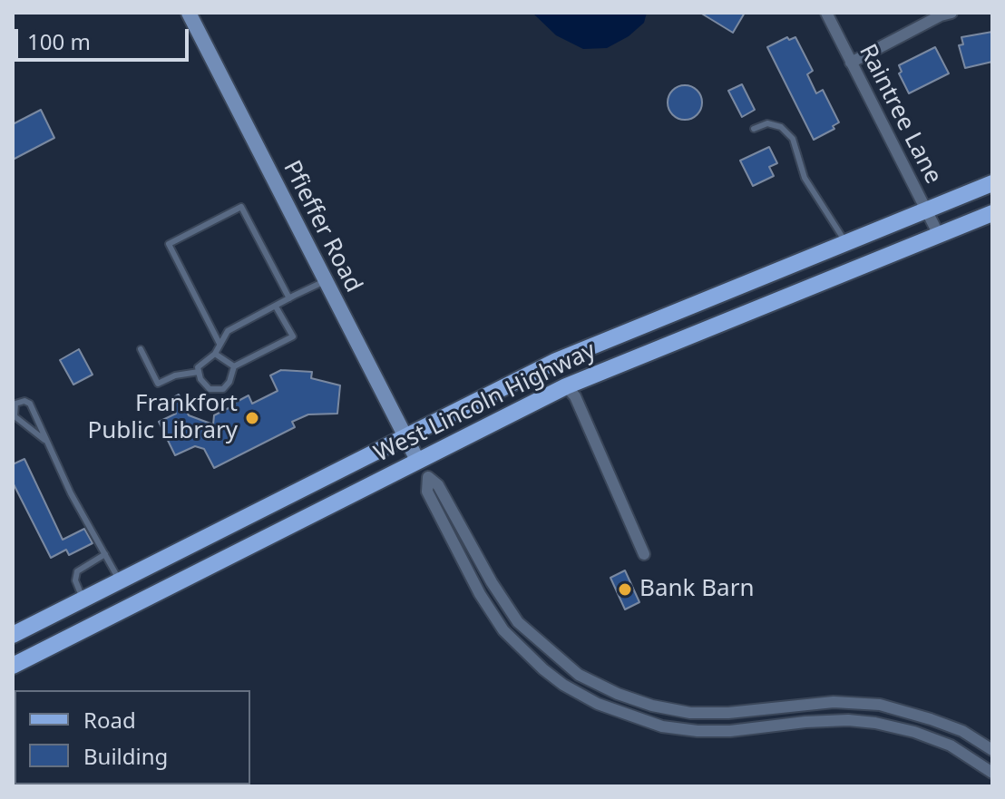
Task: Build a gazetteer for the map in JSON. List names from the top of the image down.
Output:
{
  "streets": {
    "main road": ["West Lincoln Highway"],
    "street": ["Raintree Lane", "Pfieffer Road"]
  },
  "crossings": [
    ["Raintree Lane", "West Lincoln Highway"],
    ["Pfieffer Road", "West Lincoln Highway"]
  ],
  "places": ["Frankfort Public Library", "Bank Barn"],
  "legend": ["Road", "Building"],
  "scale_bar": "100 m"
}
